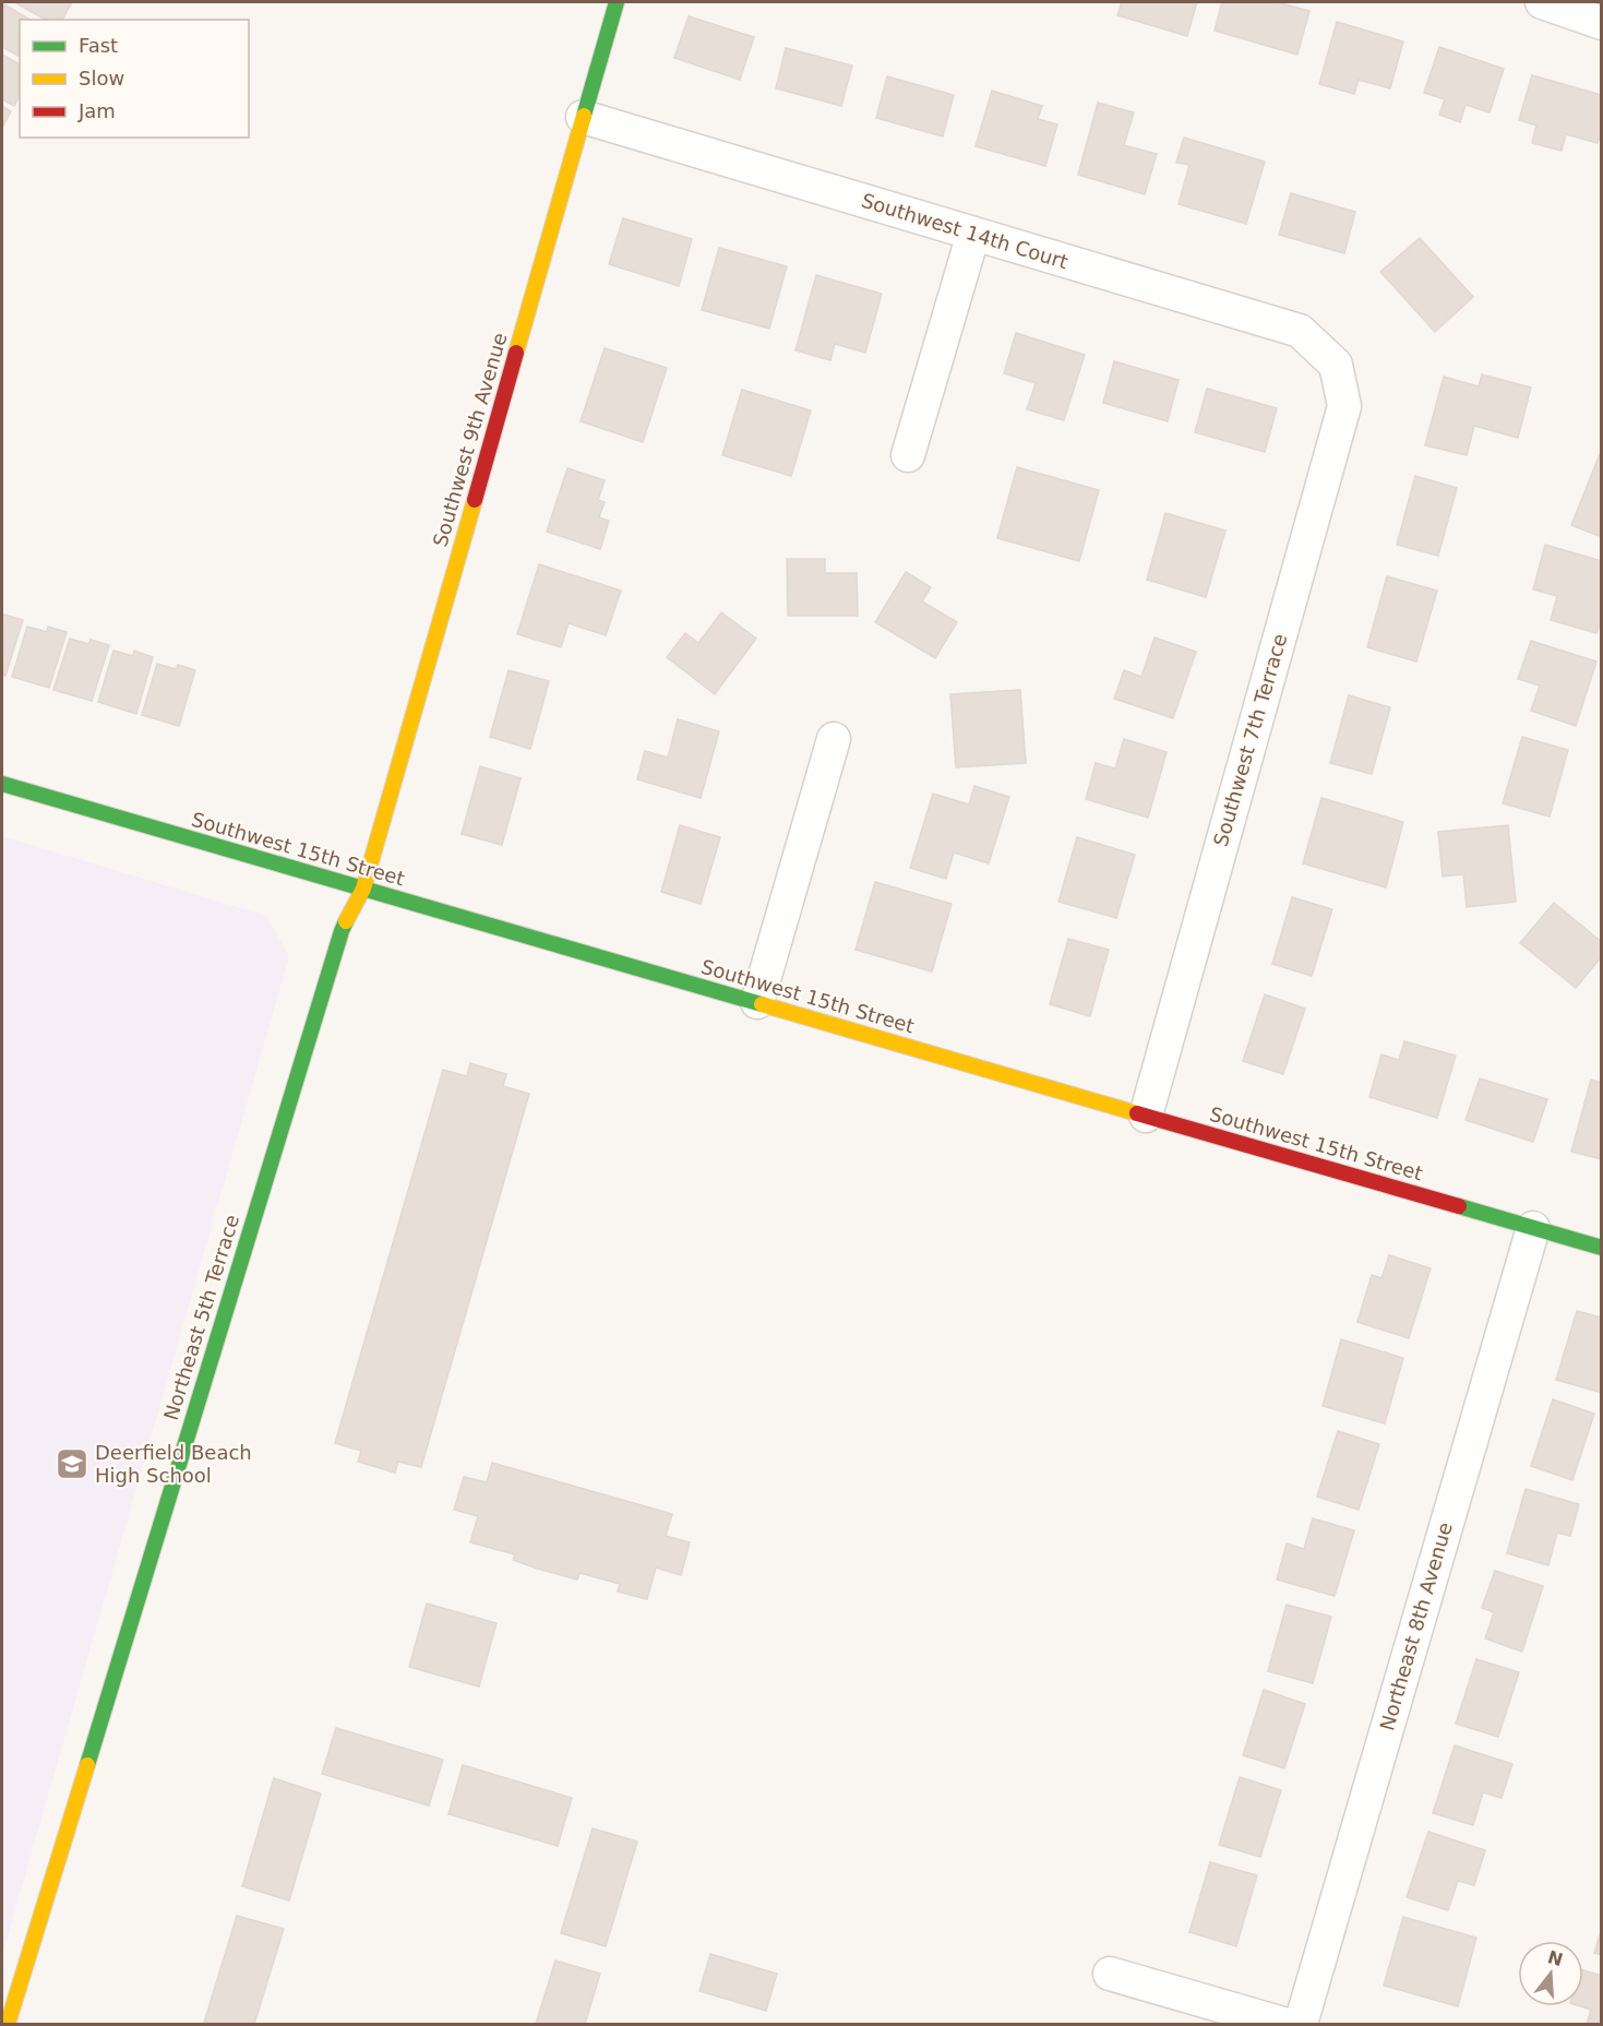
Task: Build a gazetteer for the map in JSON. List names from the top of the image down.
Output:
{
  "streets": {
    "street": [
      "Southwest 14th Court",
      "Southwest 9th Avenue",
      "Southwest 7th Terrace",
      "Southwest 15th Street",
      "Northeast 5th Terrace",
      "Northeast 8th Avenue"
    ]
  },
  "crossings": [
    ["Southwest 14th Court", "Southwest 9th Avenue"],
    ["Southwest 14th Court", "Southwest 7th Terrace"],
    ["Southwest 9th Avenue", "Southwest 15th Street"],
    ["Southwest 9th Avenue", "Northeast 5th Terrace"],
    ["Southwest 7th Terrace", "Southwest 15th Street"],
    ["Southwest 15th Street", "Northeast 5th Terrace"],
    ["Southwest 15th Street", "Northeast 8th Avenue"]
  ],
  "places": {
    "school or university": ["Deerfield Beach High School"]
  },
  "legend": ["Fast", "Slow", "Jam"],
  "north": "top"
}
